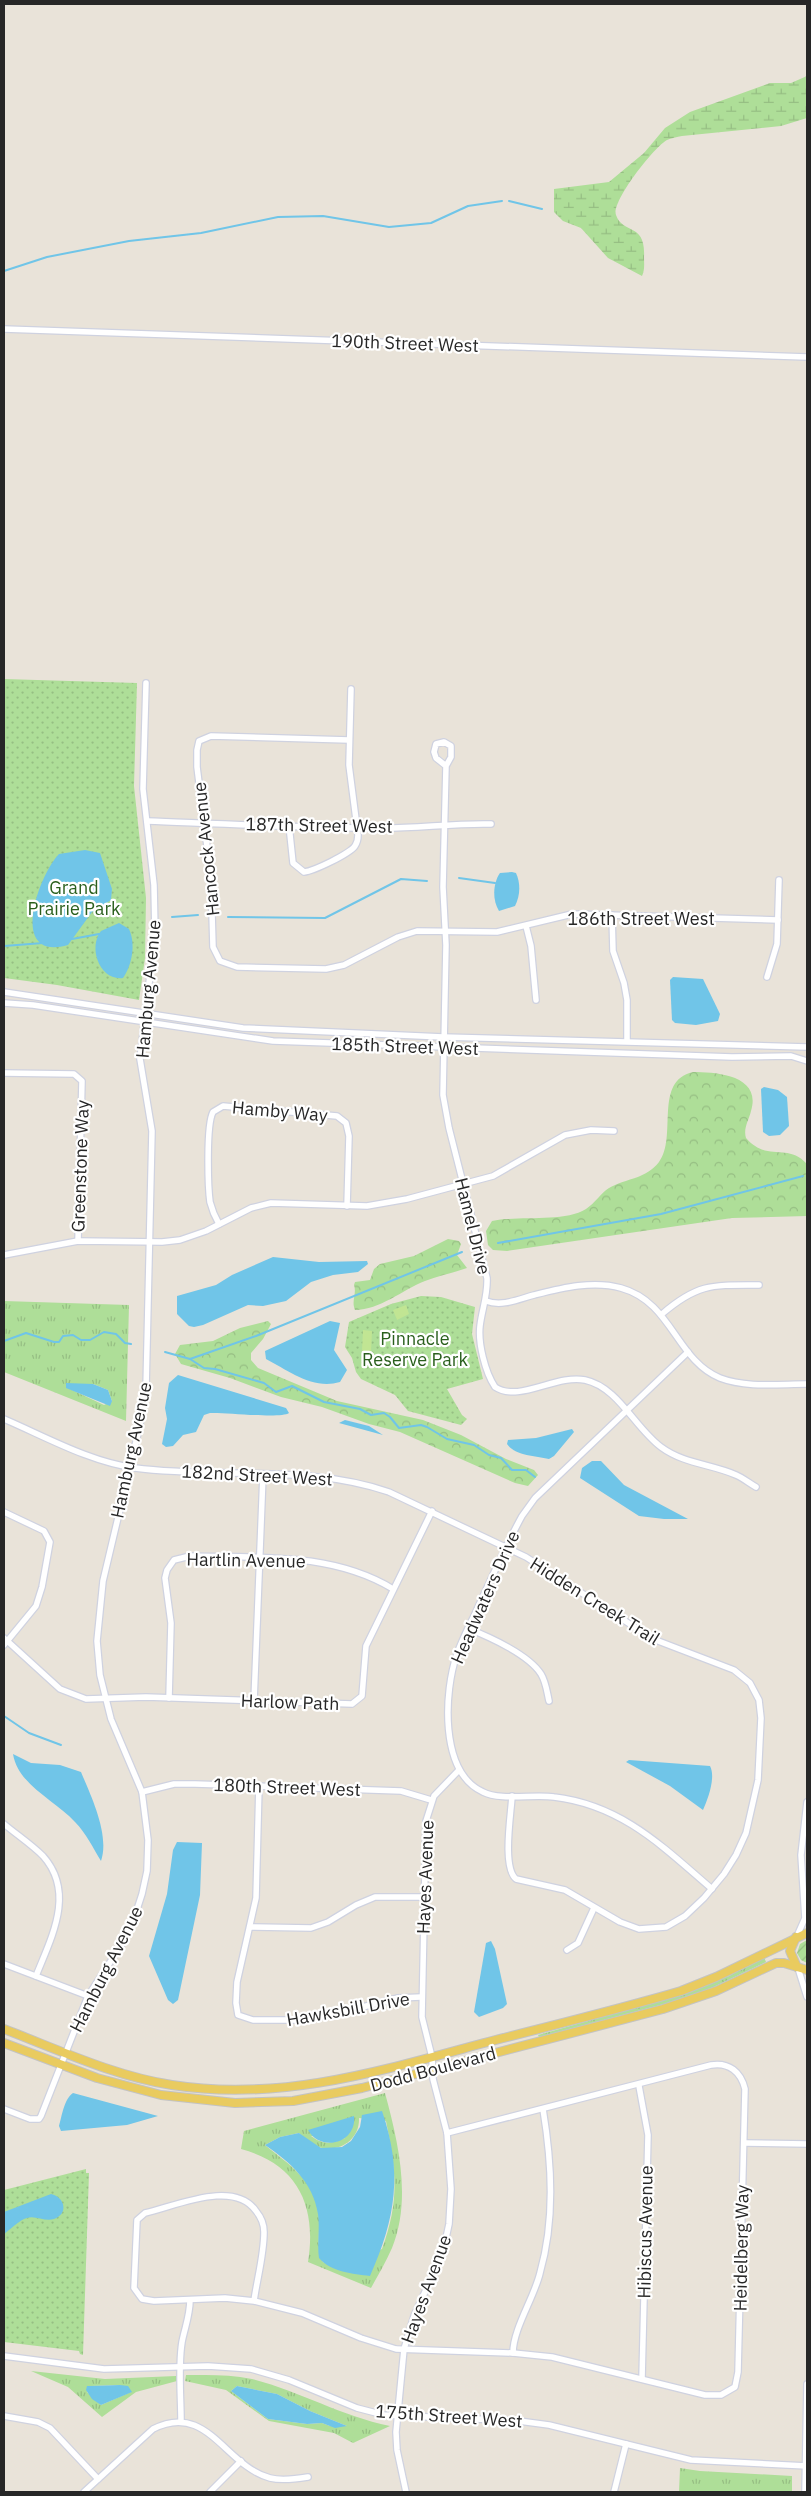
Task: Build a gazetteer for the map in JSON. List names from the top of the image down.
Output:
{
  "streets": {
    "main road": ["Dodd Boulevard"],
    "street": [
      "190th Street West",
      "187th Street West",
      "Hancock Avenue",
      "186th Street West",
      "Hamburg Avenue",
      "185th Street West",
      "Hamby Way",
      "Greenstone Way",
      "Hamel Drive",
      "182nd Street West",
      "Hartlin Avenue",
      "Headwaters Drive",
      "Hidden Creek Trail",
      "Harlow Path",
      "180th Street West",
      "Hayes Avenue",
      "Hawksbill Drive",
      "Hibiscus Avenue",
      "Heidelberg Way",
      "175th Street West"
    ]
  },
  "crossings": [
    ["187th Street West", "Hancock Avenue"],
    ["187th Street West", "Hamburg Avenue"],
    ["187th Street West", "Hamel Drive"],
    ["Hancock Avenue", "186th Street West"],
    ["186th Street West", "Hamel Drive"],
    ["Hamburg Avenue", "185th Street West"],
    ["Hamburg Avenue", "182nd Street West"],
    ["Hamburg Avenue", "Harlow Path"],
    ["Hamburg Avenue", "180th Street West"],
    ["Hamburg Avenue", "Dodd Boulevard"],
    ["185th Street West", "Hamel Drive"],
    ["Hamel Drive", "Headwaters Drive"],
    ["182nd Street West", "Headwaters Drive"],
    ["182nd Street West", "Hidden Creek Trail"],
    ["182nd Street West", "Harlow Path"],
    ["Hartlin Avenue", "Harlow Path"],
    ["Headwaters Drive", "Hidden Creek Trail"],
    ["Headwaters Drive", "Hayes Avenue"],
    ["180th Street West", "Hayes Avenue"],
    ["180th Street West", "Hawksbill Drive"],
    ["Hayes Avenue", "Hawksbill Drive"],
    ["Hayes Avenue", "Dodd Boulevard"],
    ["Hayes Avenue", "Heidelberg Way"],
    ["Hayes Avenue", "175th Street West"],
    ["Hibiscus Avenue", "Heidelberg Way"]
  ],
  "parks": ["Grand Prairie Park", "Pinnacle Reserve Park"]
}
